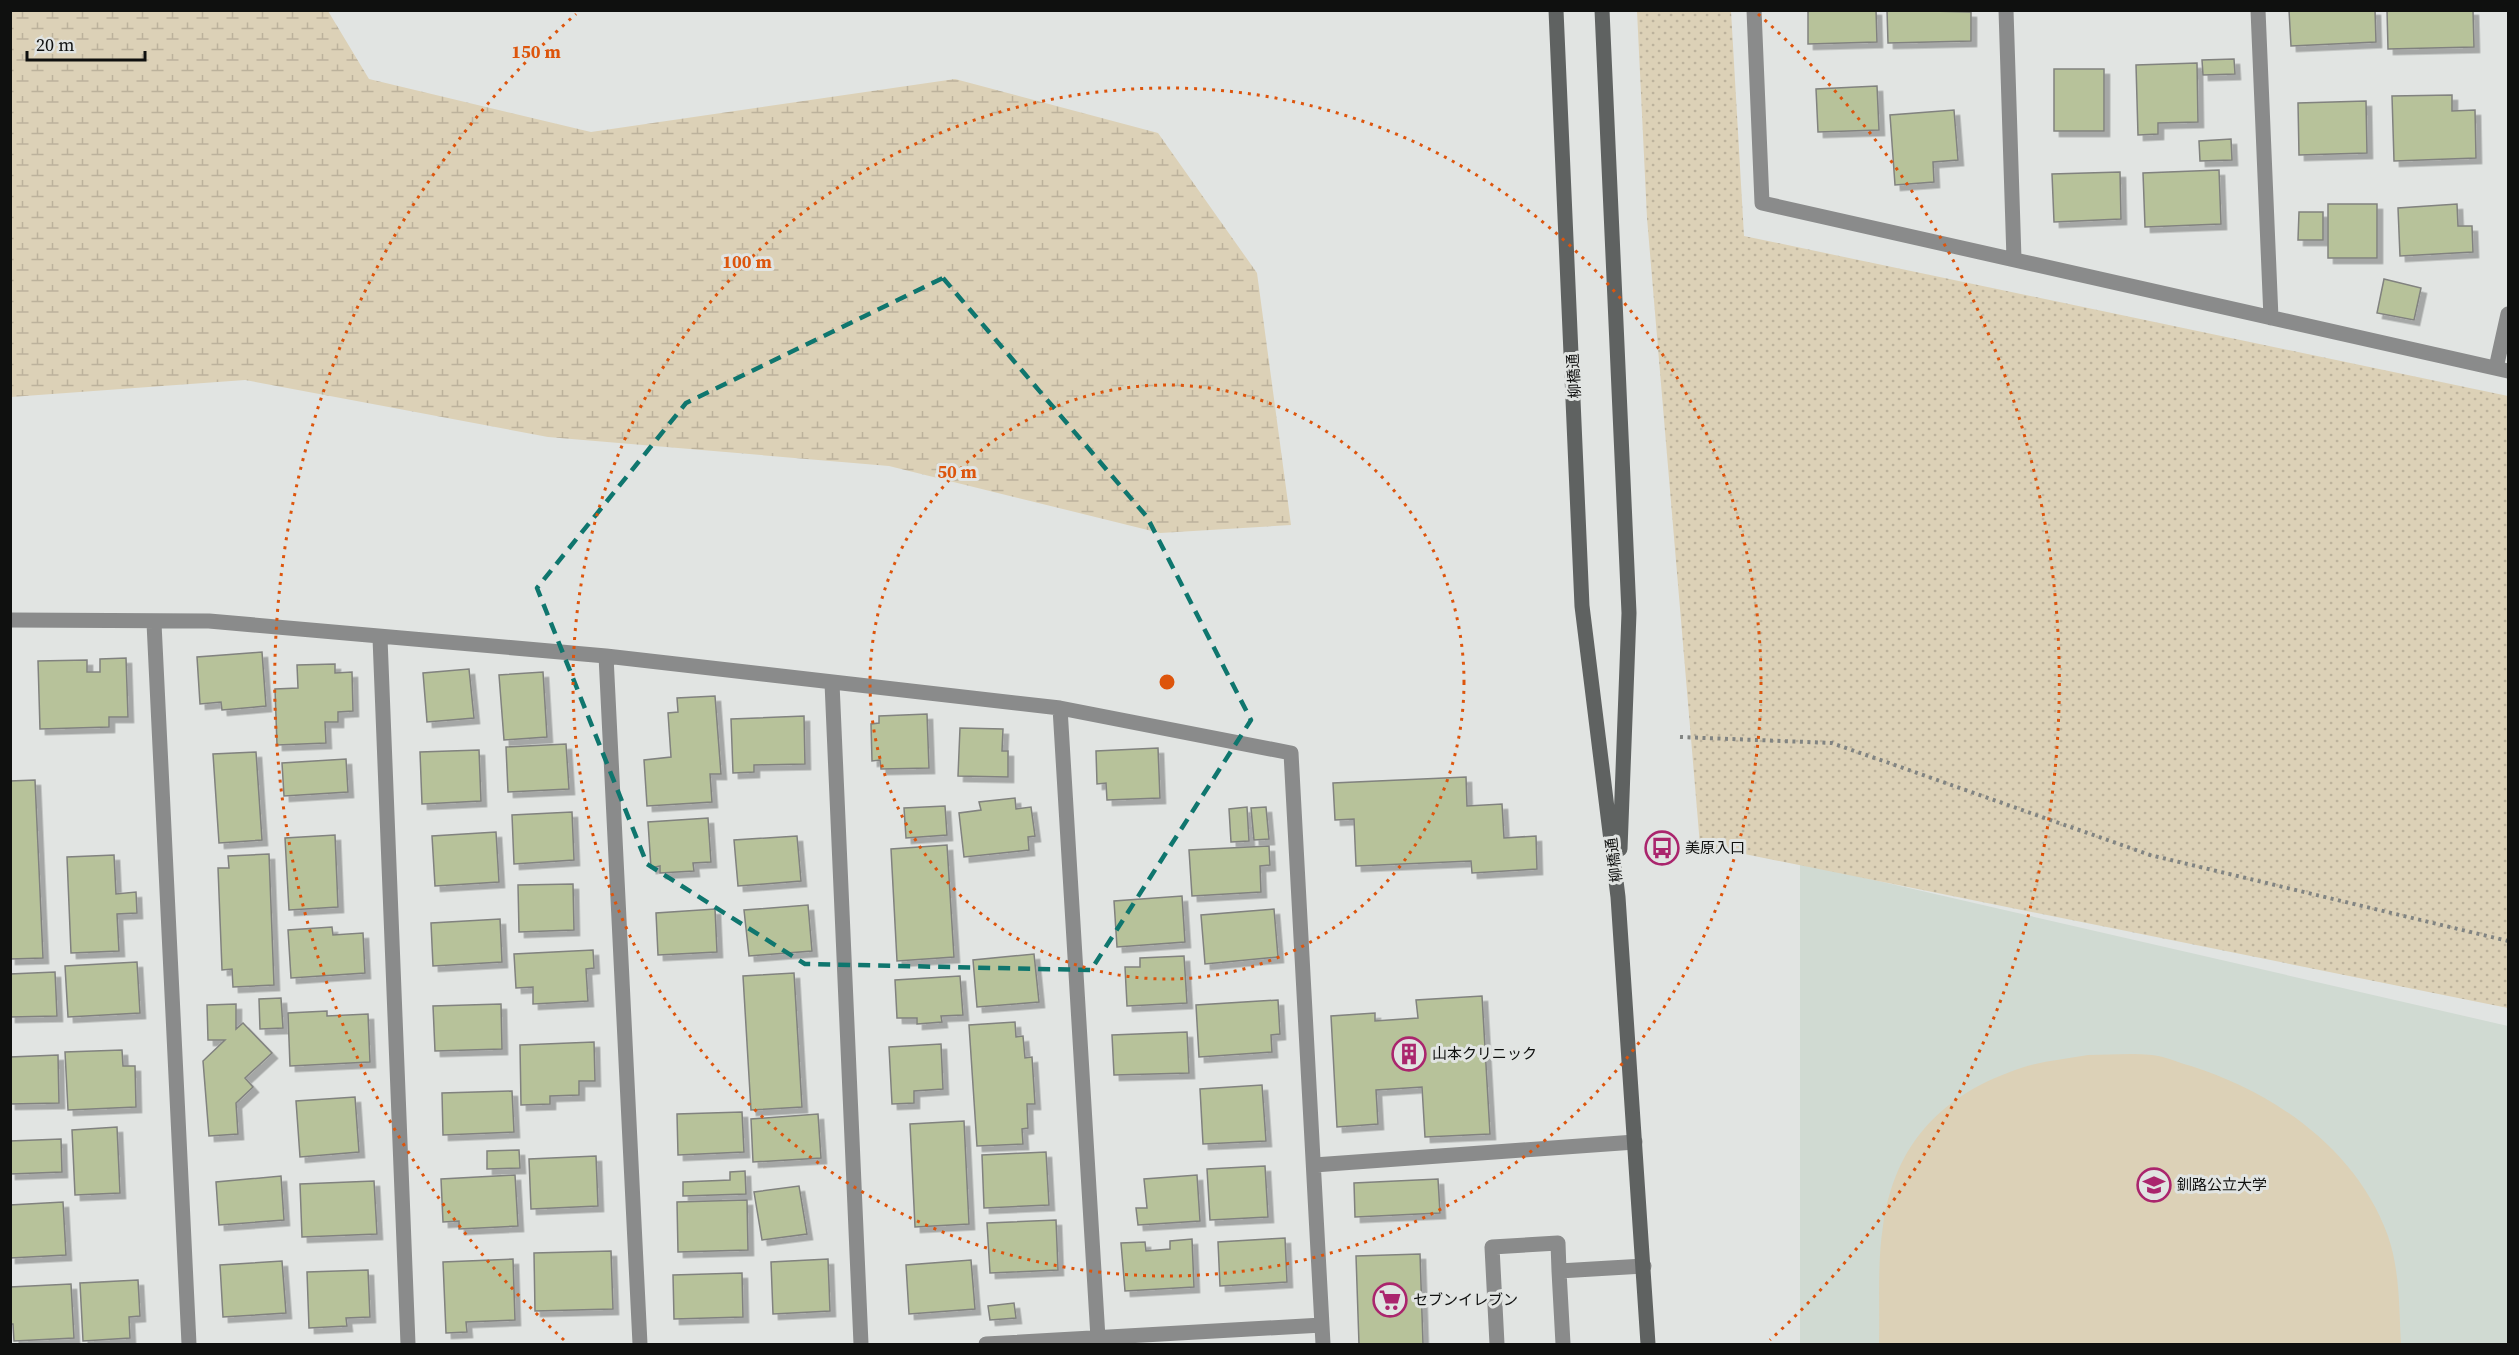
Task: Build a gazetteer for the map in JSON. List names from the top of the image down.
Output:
{
  "streets": {
    "street": ["柳橋通"]
  },
  "places": {
    "bus stop": ["美原入口"],
    "building": ["山本クリニック"],
    "school or university": ["釧路公立大学"],
    "supermarket": ["セブンイレブン"]
  },
  "scale_bar": "20 m",
  "rings": ["150 m", "100 m", "50 m"]
}
